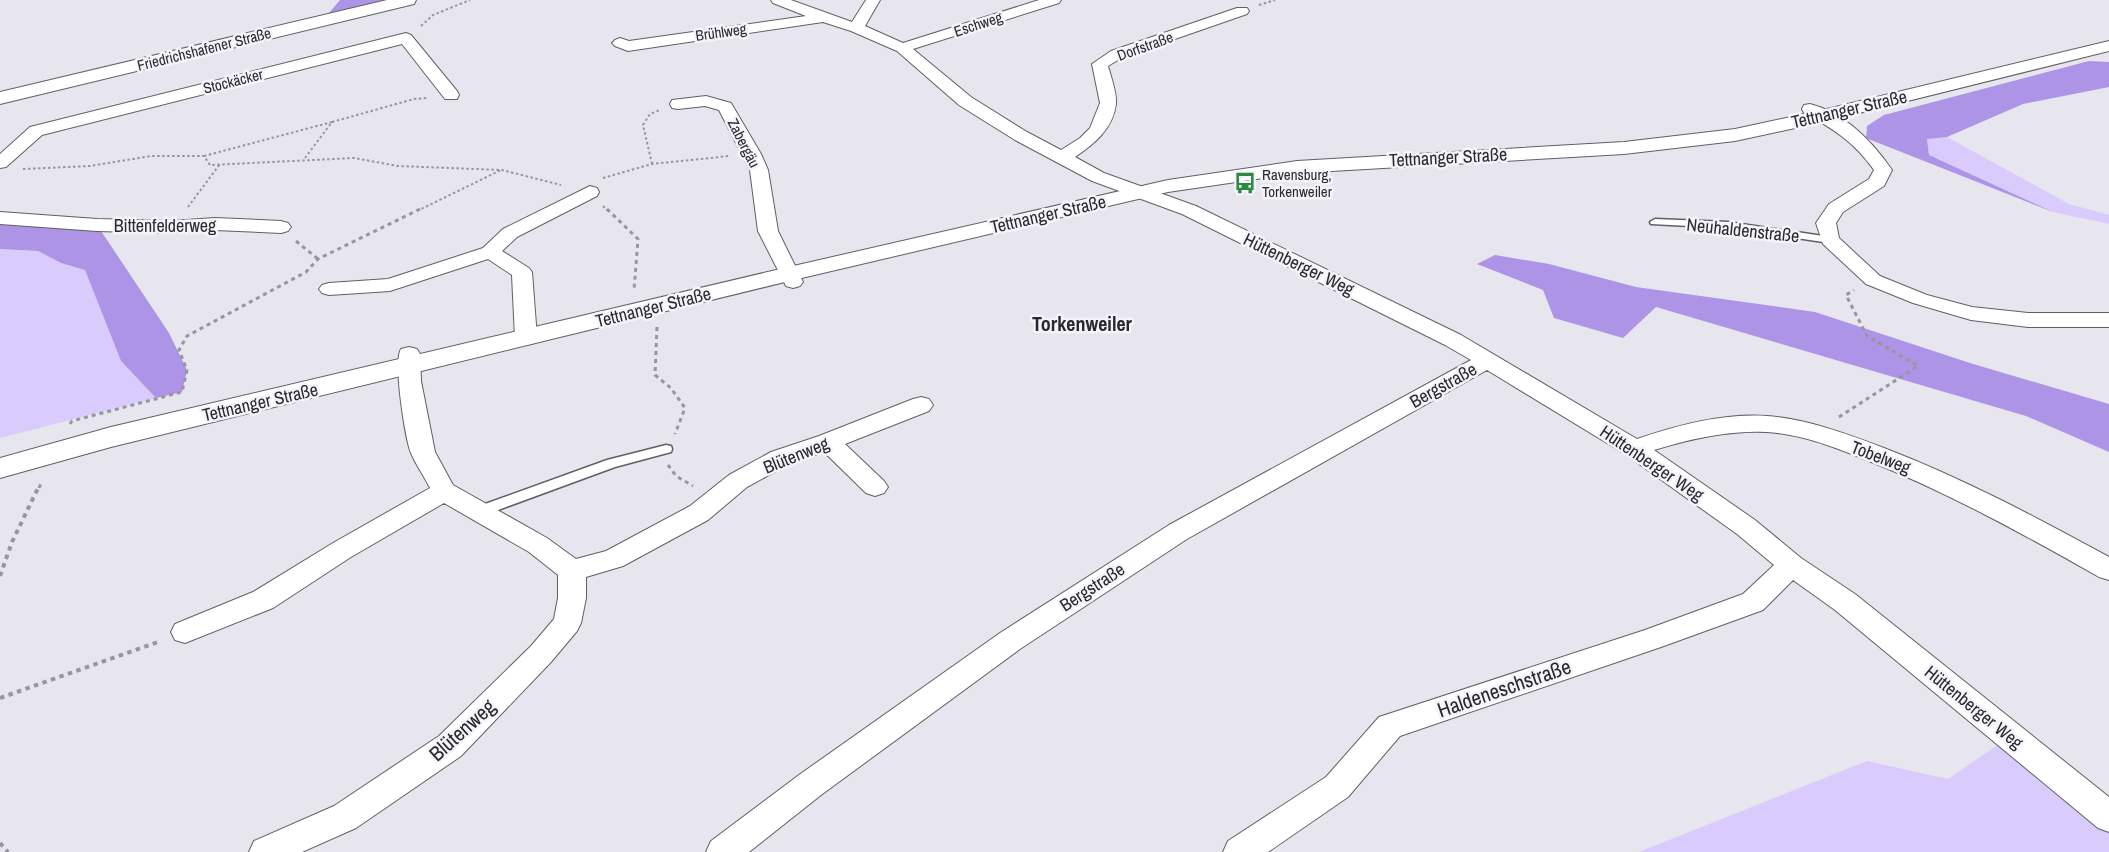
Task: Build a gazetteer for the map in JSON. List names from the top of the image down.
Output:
{
  "streets": {
    "street": [
      "Eschweg",
      "Brühlweg",
      "Dorfstraße",
      "Friedrichshafener Straße",
      "Stockäcker",
      "Tettnanger Straße",
      "Zabergäu",
      "Bittenfelderweg",
      "Neuhaldenstraße",
      "Hüttenberger Weg",
      "Bergstraße",
      "Blütenweg",
      "Tobelweg",
      "Haldeneschstraße"
    ]
  },
  "crossings": [
    ["Tettnanger Straße", "Zabergäu"],
    ["Tettnanger Straße", "Neuhaldenstraße"],
    ["Tettnanger Straße", "Hüttenberger Weg"],
    ["Hüttenberger Weg", "Bergstraße"],
    ["Hüttenberger Weg", "Tobelweg"],
    ["Hüttenberger Weg", "Haldeneschstraße"]
  ],
  "districts": ["Torkenweiler"],
  "places": {
    "bus stop": ["Ravensburg, Torkenweiler"]
  }
}
